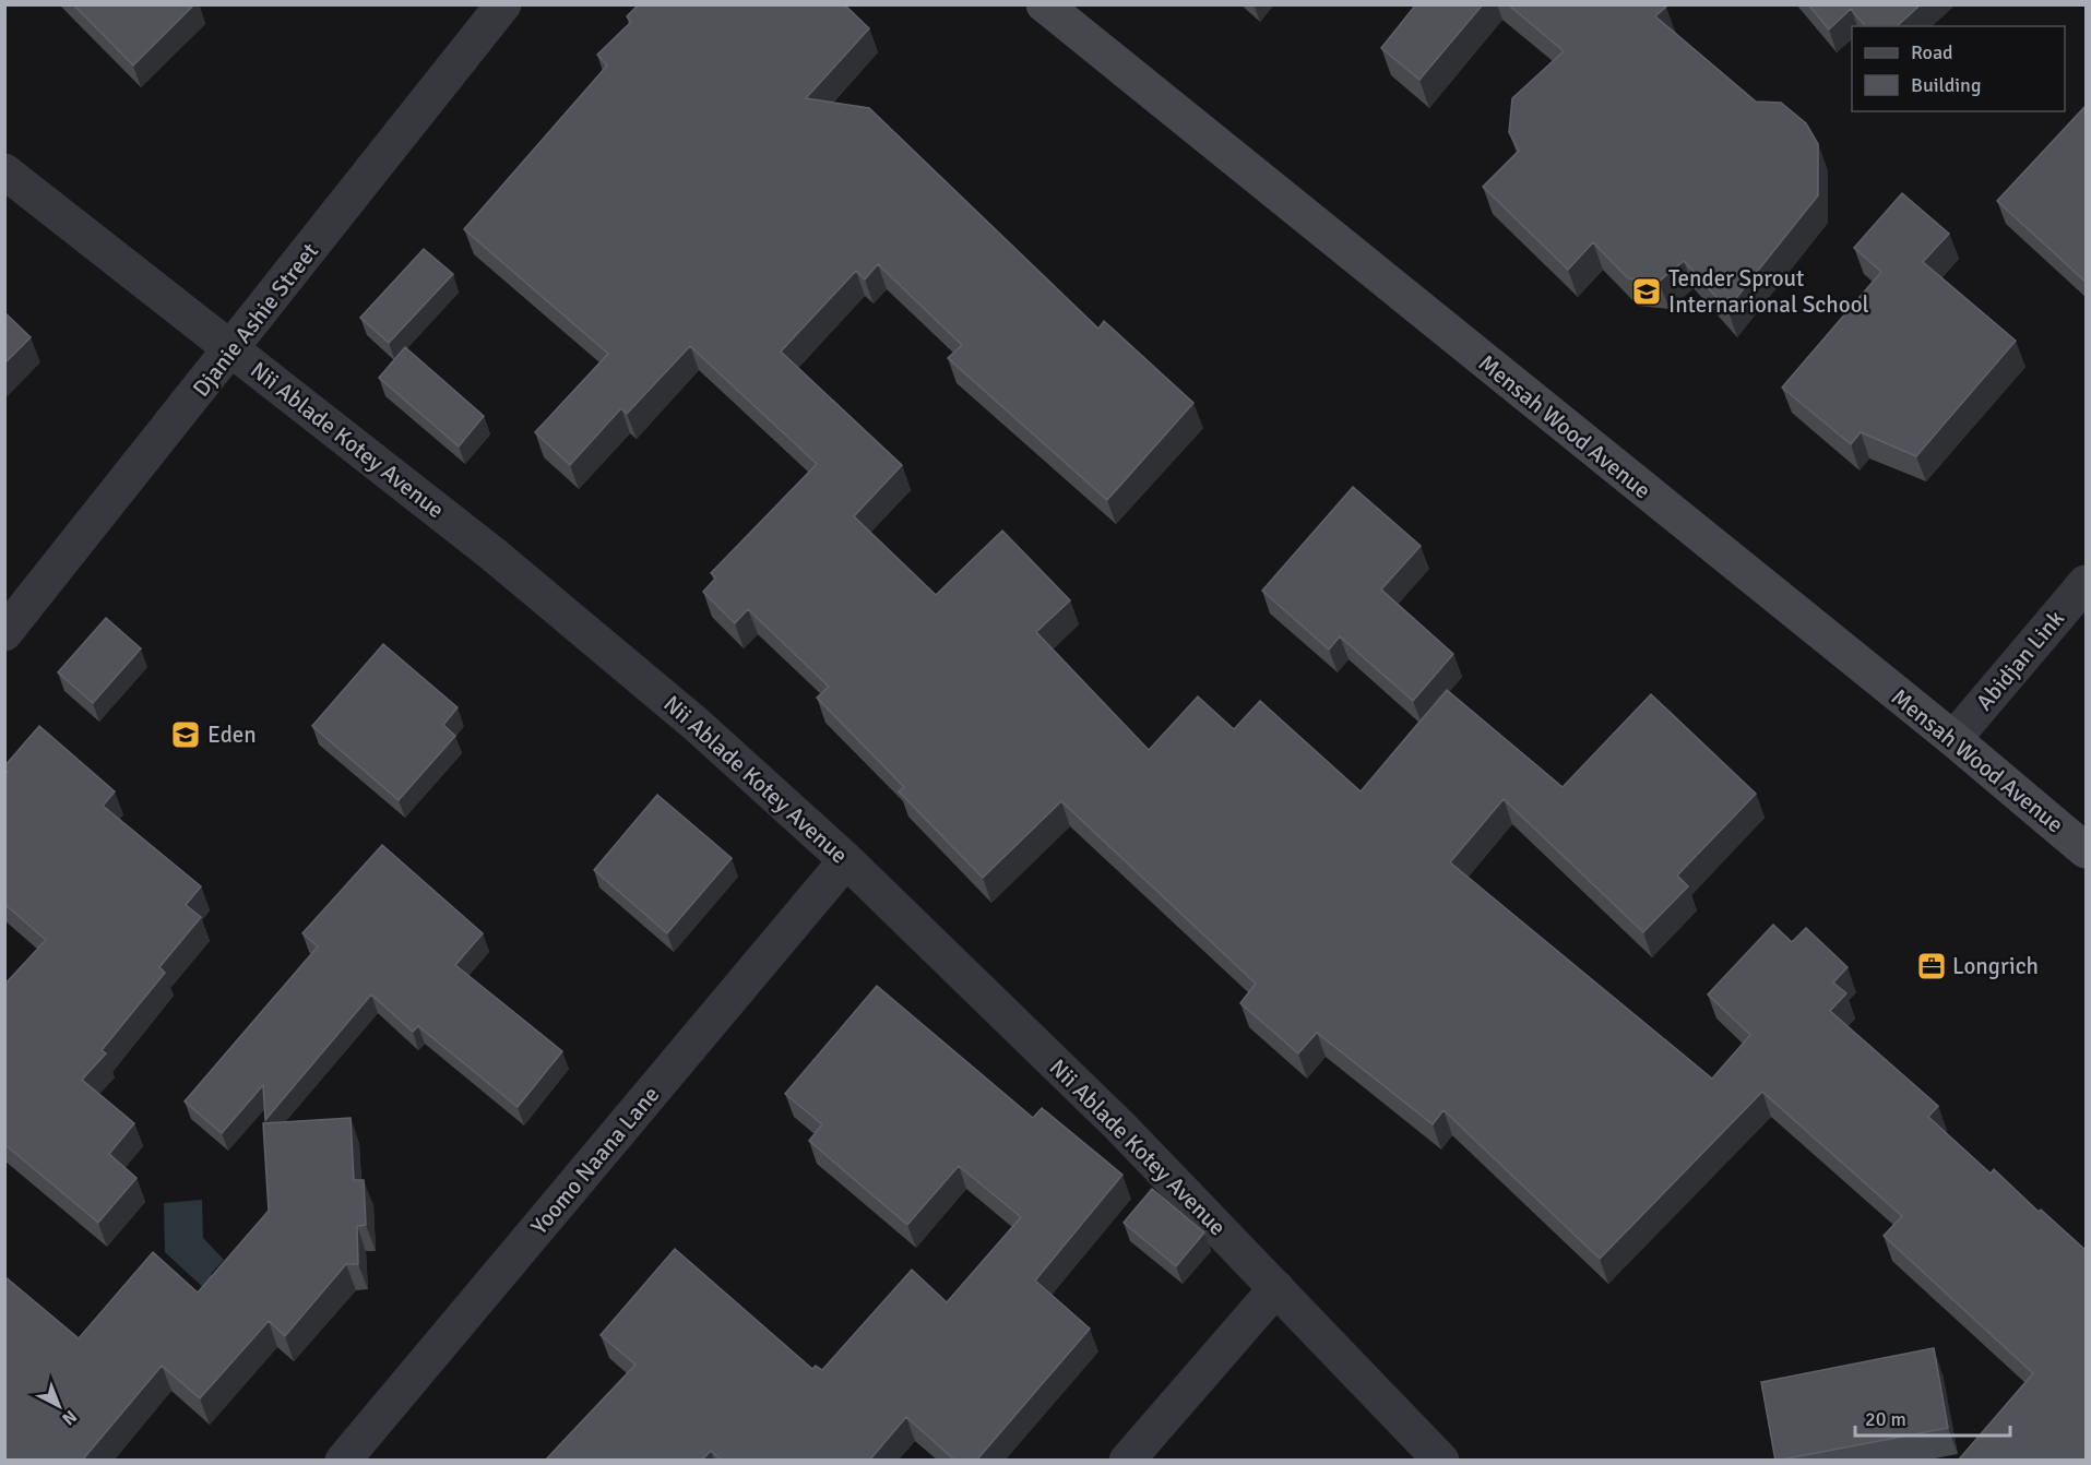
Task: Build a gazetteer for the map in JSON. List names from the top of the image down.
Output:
{
  "streets": {
    "street": [
      "Djanie Ashie Street",
      "Mensah Wood Avenue",
      "Nii Ablade Kotey Avenue",
      "Abidjan Link",
      "Yoomo Naana Lane"
    ]
  },
  "crossings": [
    ["Djanie Ashie Street", "Nii Ablade Kotey Avenue"],
    ["Mensah Wood Avenue", "Abidjan Link"],
    ["Nii Ablade Kotey Avenue", "Yoomo Naana Lane"]
  ],
  "places": {
    "school or university": ["Tender Sprout Internarional School", "Eden"],
    "office": ["Longrich"]
  },
  "legend": ["Road", "Building"],
  "scale_bar": "20 m",
  "north": "bottom right"
}
